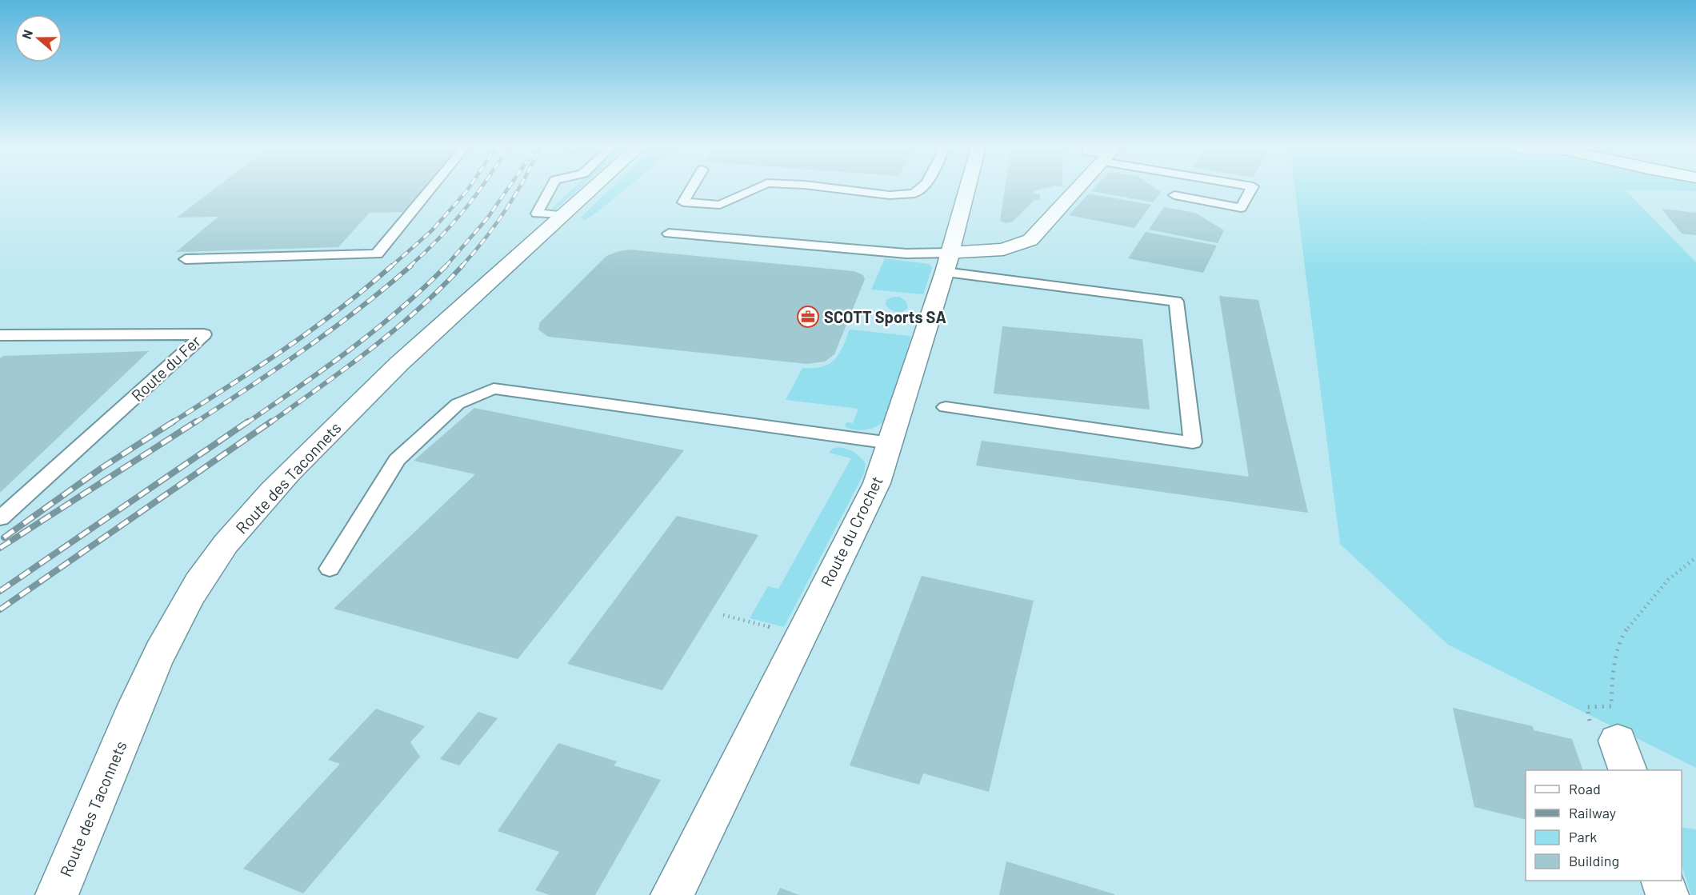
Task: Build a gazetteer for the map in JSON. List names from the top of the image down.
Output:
{
  "streets": {
    "street": ["Route des Taconnets", "Route du Crochet"],
    "lane": ["Route du Fer"]
  },
  "places": {
    "office": ["SCOTT Sports SA"]
  },
  "legend": [
    "Road",
    "Railway",
    "Park",
    "Building"
  ],
  "north": "left"
}
